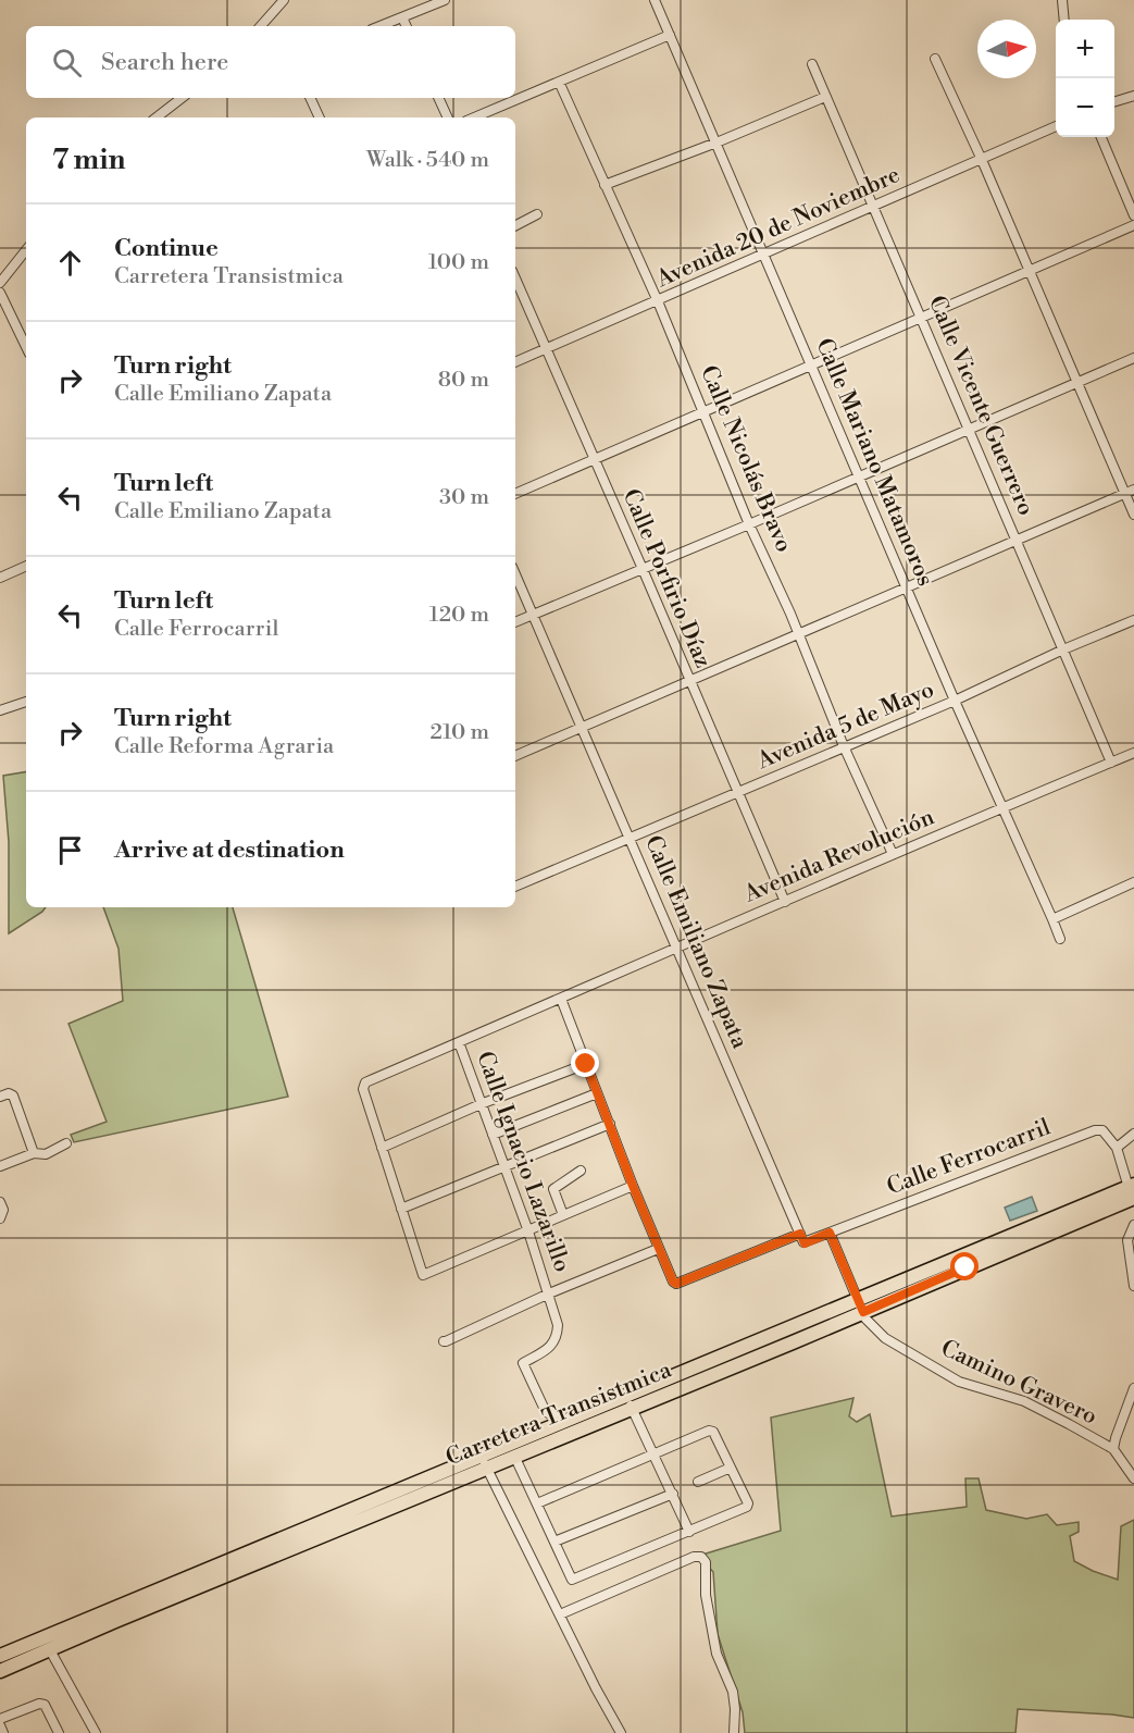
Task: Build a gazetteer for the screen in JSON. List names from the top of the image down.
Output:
{
  "streets": {
    "main road": ["Carretera Transistmica"],
    "street": [
      "Avenida 20 de Noviembre",
      "Calle Vicente Guerrero",
      "Calle Nicolás Bravo",
      "Calle Mariano Matamoros",
      "Calle Porfirio Díaz",
      "Avenida 5 de Mayo",
      "Avenida Revolución",
      "Calle Emiliano Zapata",
      "Calle Ferrocarril",
      "Calle Ignacio Lazarillo",
      "Camino Gravero"
    ]
  },
  "crossings": [
    ["Avenida 20 de Noviembre", "Calle Vicente Guerrero"],
    ["Avenida 20 de Noviembre", "Calle Nicolás Bravo"],
    ["Avenida 20 de Noviembre", "Calle Mariano Matamoros"],
    ["Avenida 20 de Noviembre", "Calle Porfirio Díaz"],
    ["Calle Vicente Guerrero", "Avenida 5 de Mayo"],
    ["Calle Vicente Guerrero", "Avenida Revolución"],
    ["Calle Nicolás Bravo", "Avenida 5 de Mayo"],
    ["Calle Nicolás Bravo", "Avenida Revolución"],
    ["Calle Mariano Matamoros", "Avenida 5 de Mayo"],
    ["Calle Mariano Matamoros", "Avenida Revolución"],
    ["Calle Porfirio Díaz", "Avenida 5 de Mayo"],
    ["Calle Porfirio Díaz", "Avenida Revolución"],
    ["Avenida 5 de Mayo", "Calle Emiliano Zapata"],
    ["Avenida Revolución", "Calle Emiliano Zapata"],
    ["Avenida Revolución", "Calle Ignacio Lazarillo"],
    ["Calle Ignacio Lazarillo", "Carretera Transistmica"],
    ["Camino Gravero", "Carretera Transistmica"]
  ],
  "north": "right",
  "page": {
    "map_buttons": ["+", "−"],
    "search": "Search here",
    "heading": ["7 min", "Walk · 540 m"],
    "list": [
      ["Continue", "Carretera Transistmica", "100 m"],
      ["Turn right", "Calle Emiliano Zapata", "80 m"],
      ["Turn left", "Calle Emiliano Zapata", "30 m"],
      ["Turn left", "Calle Ferrocarril", "120 m"],
      ["Turn right", "Calle Reforma Agraria", "210 m"],
      "Arrive at destination"
    ]
  }
}
